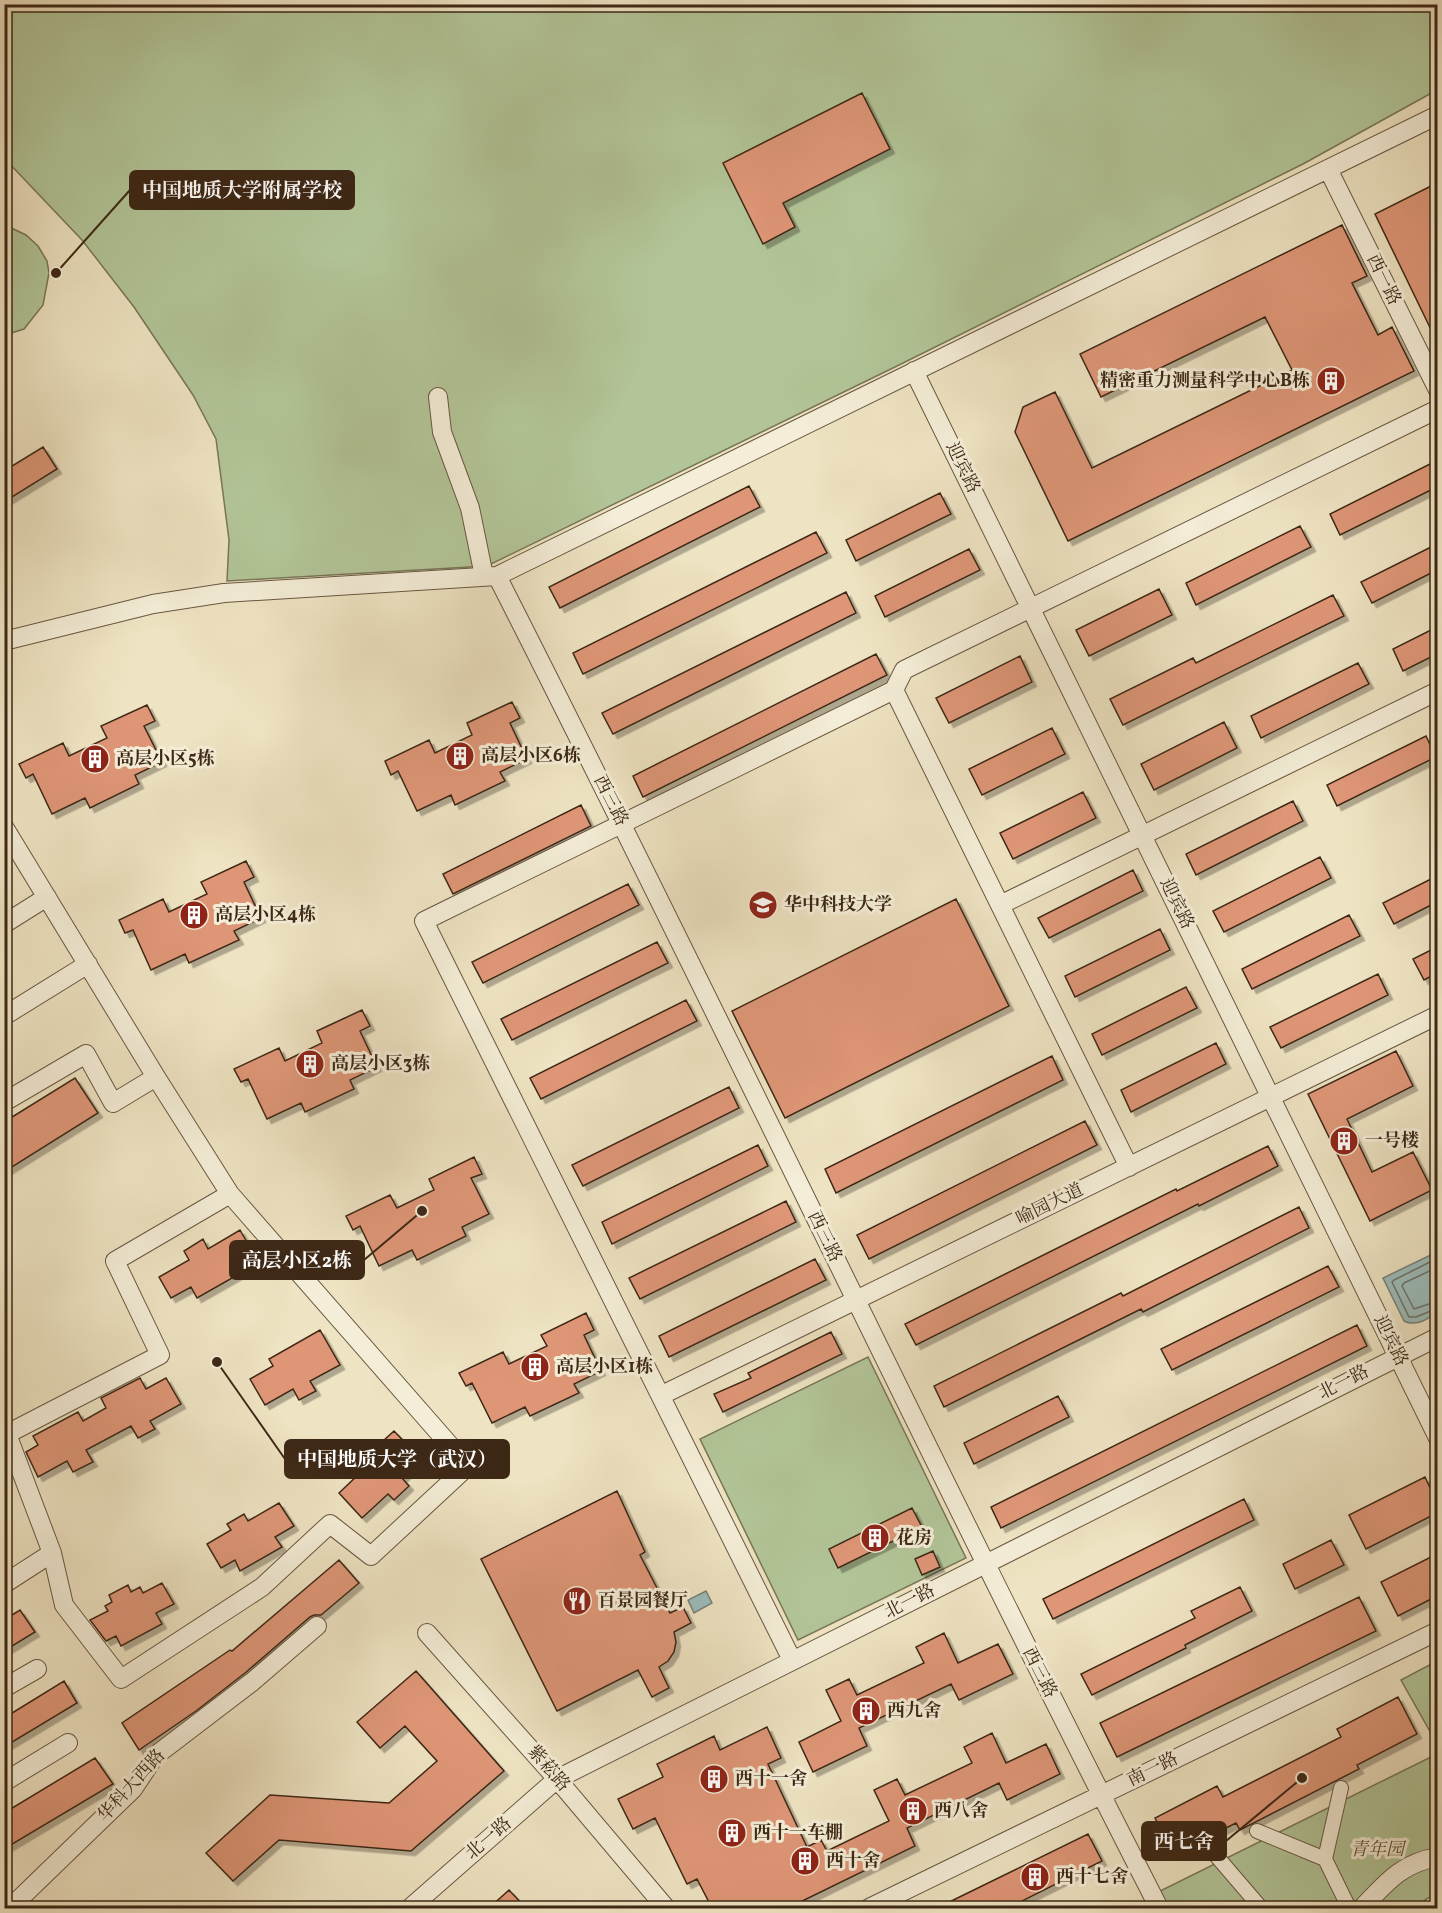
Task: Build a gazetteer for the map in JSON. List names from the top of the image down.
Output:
{
  "streets": {
    "street": [
      "西一路",
      "迎宾路",
      "西三路",
      "喻园大道",
      "北一路",
      "紫菘路",
      "南一路",
      "华科大西路"
    ]
  },
  "crossings": [
    ["迎宾路", "喻园大道"],
    ["迎宾路", "北一路"],
    ["西三路", "喻园大道"],
    ["西三路", "北一路"],
    ["西三路", "南一路"],
    ["北一路", "紫菘路"]
  ],
  "parks": ["青年园"],
  "places": {
    "other": [
      "中国地质大学附属学校",
      "高层小区2栋",
      "中国地质大学（武汉）",
      "西七舍"
    ],
    "building": [
      "精密重力测量科学中心B栋",
      "高层小区6栋",
      "高层小区5栋",
      "高层小区4栋",
      "高层小区3栋",
      "一号楼",
      "高层小区1栋",
      "花房",
      "西九舍",
      "西十一舍",
      "西八舍",
      "西十一车棚",
      "西十舍",
      "西十七舍"
    ],
    "school or university": ["华中科技大学"],
    "restaurant": ["百景园餐厅"]
  }
}
